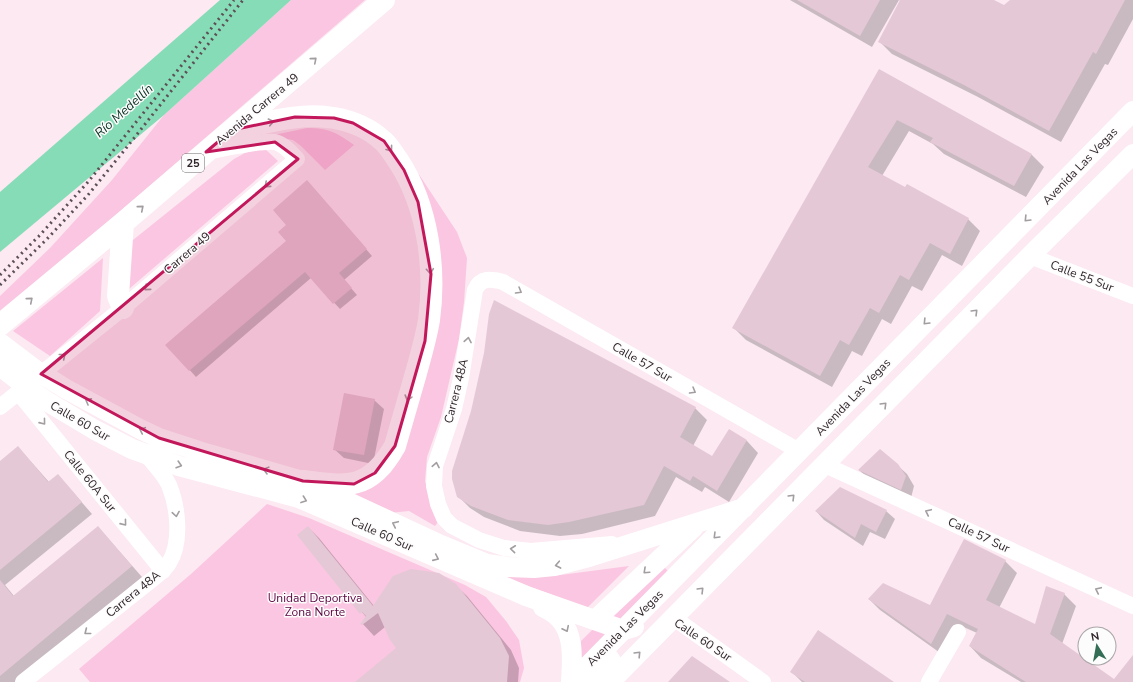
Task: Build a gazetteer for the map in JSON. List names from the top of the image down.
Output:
{
  "streets": {
    "highway": ["Avenida Carrera 49", "25"],
    "main road": ["Avenida Las Vegas", "Calle 60 Sur"],
    "street": [
      "Carrera 49",
      "Calle 55 Sur",
      "Calle 57 Sur",
      "Carrera 48A",
      "Calle 60A Sur"
    ]
  },
  "crossings": [
    ["Avenida Carrera 49", "Carrera 49"],
    ["Avenida Las Vegas", "Calle 57 Sur"],
    ["Avenida Las Vegas", "Calle 60 Sur"],
    ["Carrera 49", "Calle 60A Sur"],
    ["Calle 57 Sur", "Carrera 48A"],
    ["Carrera 48A", "Calle 60 Sur"],
    ["Carrera 48A", "Calle 60A Sur"]
  ],
  "one_way": ["Avenida Carrera 49", "Calle 60A Sur"],
  "water": ["Río Medellín"],
  "parks": ["Unidad Deportiva Zona Norte"],
  "north": "top"
}
